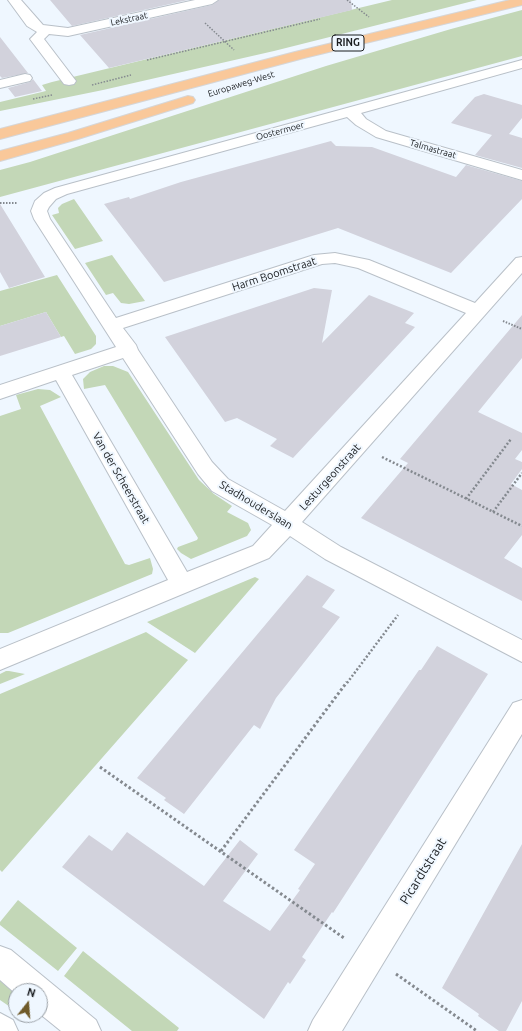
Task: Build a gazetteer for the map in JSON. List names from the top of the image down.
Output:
{
  "streets": {
    "main road": ["RING", "Europaweg-West"],
    "street": [
      "Lekstraat",
      "Oostermoer",
      "Talmastraat",
      "Harm Boomstraat",
      "Lesturgeonstraat",
      "Van der Scheerstraat",
      "Stadhouderslaan",
      "Picardtstraat"
    ]
  },
  "crossings": [
    ["Oostermoer", "Talmastraat"],
    ["Oostermoer", "Stadhouderslaan"],
    ["Harm Boomstraat", "Lesturgeonstraat"],
    ["Harm Boomstraat", "Stadhouderslaan"],
    ["Lesturgeonstraat", "Van der Scheerstraat"],
    ["Lesturgeonstraat", "Stadhouderslaan"]
  ],
  "north": "top"
}
